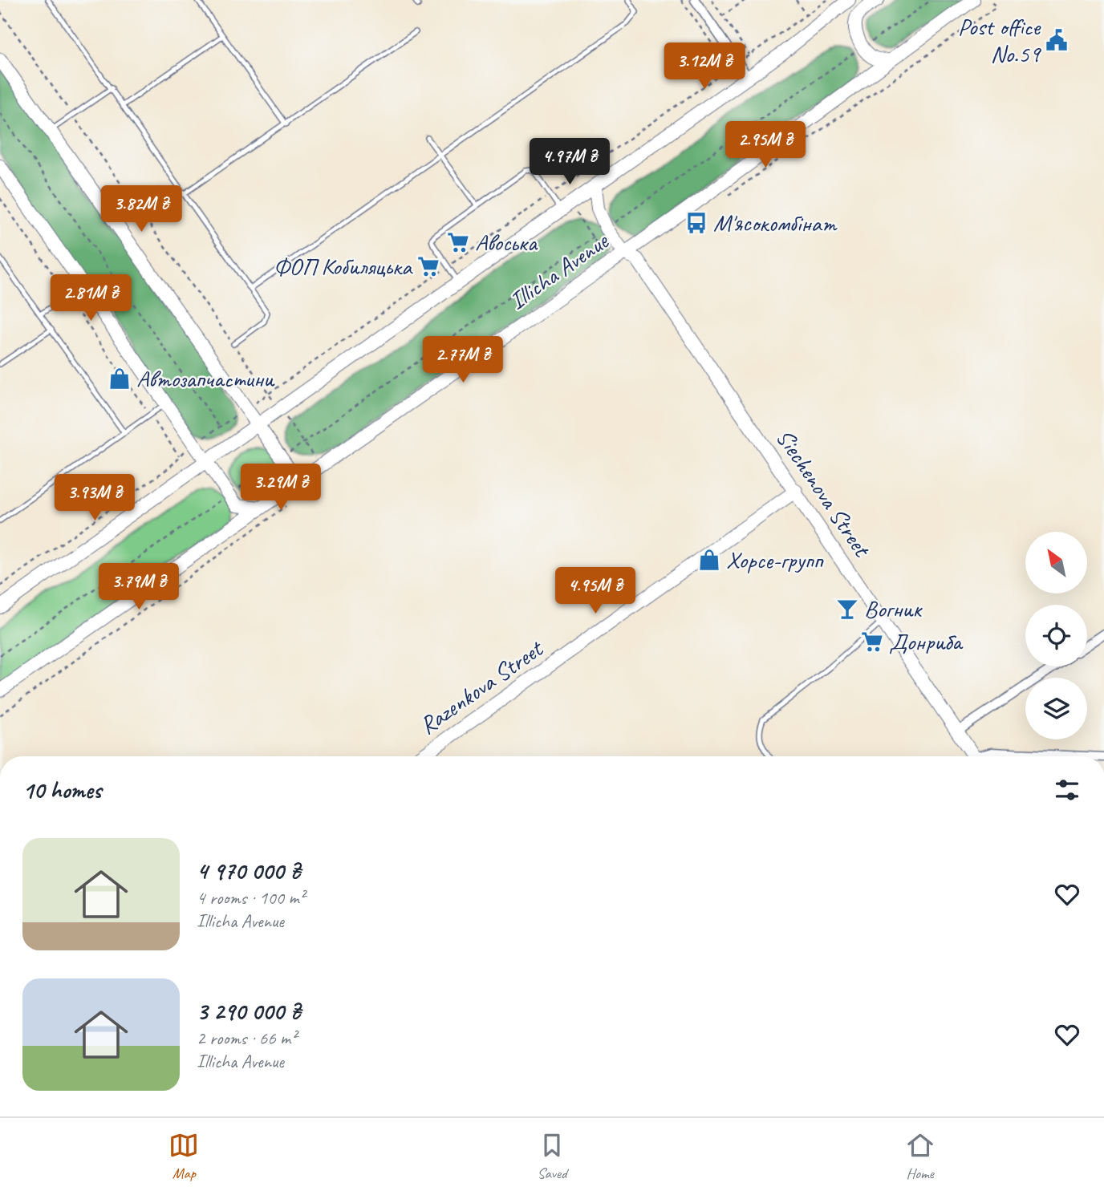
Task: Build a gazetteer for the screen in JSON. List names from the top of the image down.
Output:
{
  "streets": {
    "main road": ["Illicha Avenue", "Siechenova Street", "Razenkova Street"]
  },
  "crossings": [
    ["Illicha Avenue", "Siechenova Street"],
    ["Siechenova Street", "Razenkova Street"]
  ],
  "places": {
    "public building": ["Post office No.59"],
    "bus stop": ["М'ясокомбінат"],
    "supermarket": ["Авоська", "ФОП Кобиляцька", "Донриба"],
    "shop": ["Автозапчастини", "Хорсе-групп"],
    "bar": ["Вогник"]
  },
  "north": "top left",
  "page": {
    "price": [
      "3.12M ₴",
      "2.95M ₴",
      "4.97M ₴",
      "3.82M ₴",
      "2.81M ₴",
      "2.77M ₴",
      "3.29M ₴",
      "3.93M ₴",
      "3.79M ₴",
      "4.95M ₴"
    ],
    "heading": "10 homes",
    "list": [
      {
        "name": "4 970 000 ₴",
        "note": "4 rooms · 100 m² · Illicha Avenue"
      },
      {
        "name": "3 290 000 ₴",
        "note": "2 rooms · 66 m² · Illicha Avenue"
      }
    ],
    "tabs": ["Map", "Saved", "Home"]
  }
}
